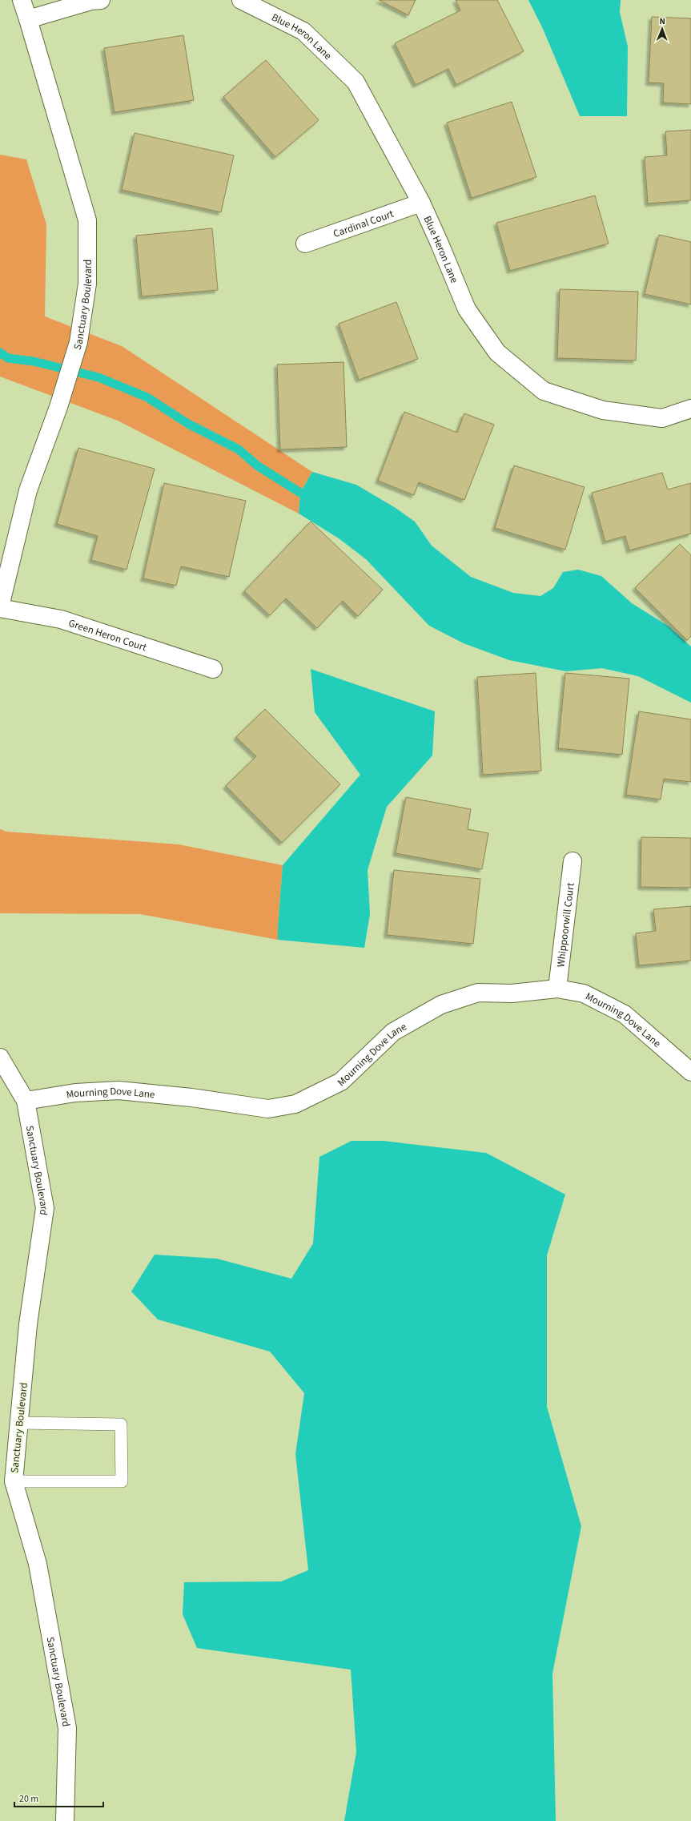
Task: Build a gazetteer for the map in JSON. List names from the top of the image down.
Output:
{
  "streets": {
    "street": [
      "Blue Heron Lane",
      "Cardinal Court",
      "Sanctuary Boulevard",
      "Green Heron Court",
      "Whippoorwill Court",
      "Mourning Dove Lane"
    ]
  },
  "crossings": [
    ["Blue Heron Lane", "Cardinal Court"],
    ["Sanctuary Boulevard", "Green Heron Court"],
    ["Sanctuary Boulevard", "Mourning Dove Lane"],
    ["Whippoorwill Court", "Mourning Dove Lane"]
  ],
  "scale_bar": "20 m",
  "north": "top"
}
